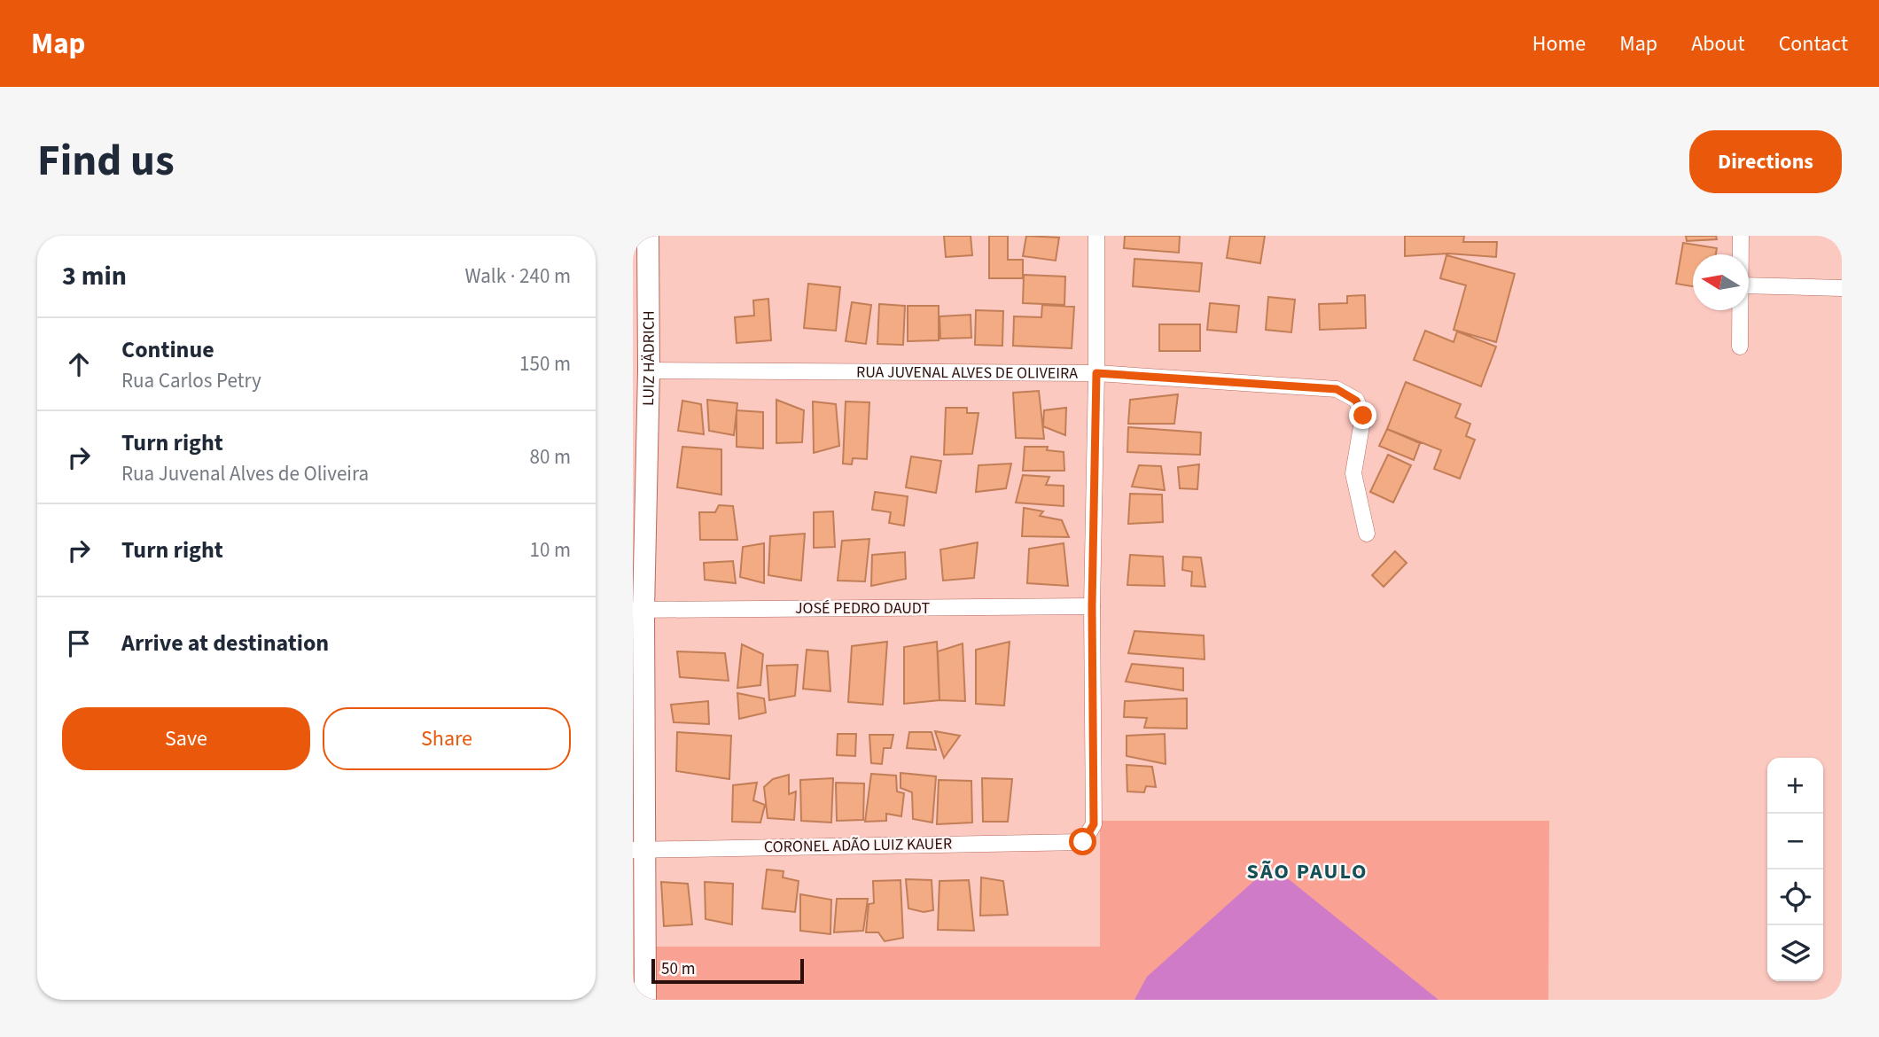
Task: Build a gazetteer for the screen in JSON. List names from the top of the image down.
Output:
{
  "streets": {
    "street": [
      "LUIZ HÄDRICH",
      "RUA JUVENAL ALVES DE OLIVEIRA",
      "JOSÉ PEDRO DAUDT",
      "CORONEL ADÃO LUIZ KAUER"
    ]
  },
  "crossings": [
    ["LUIZ HÄDRICH", "RUA JUVENAL ALVES DE OLIVEIRA"],
    ["LUIZ HÄDRICH", "JOSÉ PEDRO DAUDT"],
    ["LUIZ HÄDRICH", "CORONEL ADÃO LUIZ KAUER"],
    ["JOSÉ PEDRO DAUDT", "CORONEL ADÃO LUIZ KAUER"]
  ],
  "districts": ["SÃO PAULO"],
  "scale_bar": "50 m",
  "north": "left",
  "page": {
    "header": "Map",
    "nav": [
      "Home",
      "Map",
      "About",
      "Contact"
    ],
    "title": "Find us",
    "buttons": [
      "Directions",
      ["Save", "Share"]
    ],
    "heading": ["3 min", "Walk · 240 m"],
    "list": [
      ["Continue", "Rua Carlos Petry", "150 m"],
      ["Turn right", "Rua Juvenal Alves de Oliveira", "80 m"],
      ["Turn right", "10 m"],
      "Arrive at destination"
    ],
    "map_buttons": ["+", "−"],
    "scale": "50 m"
  }
}
